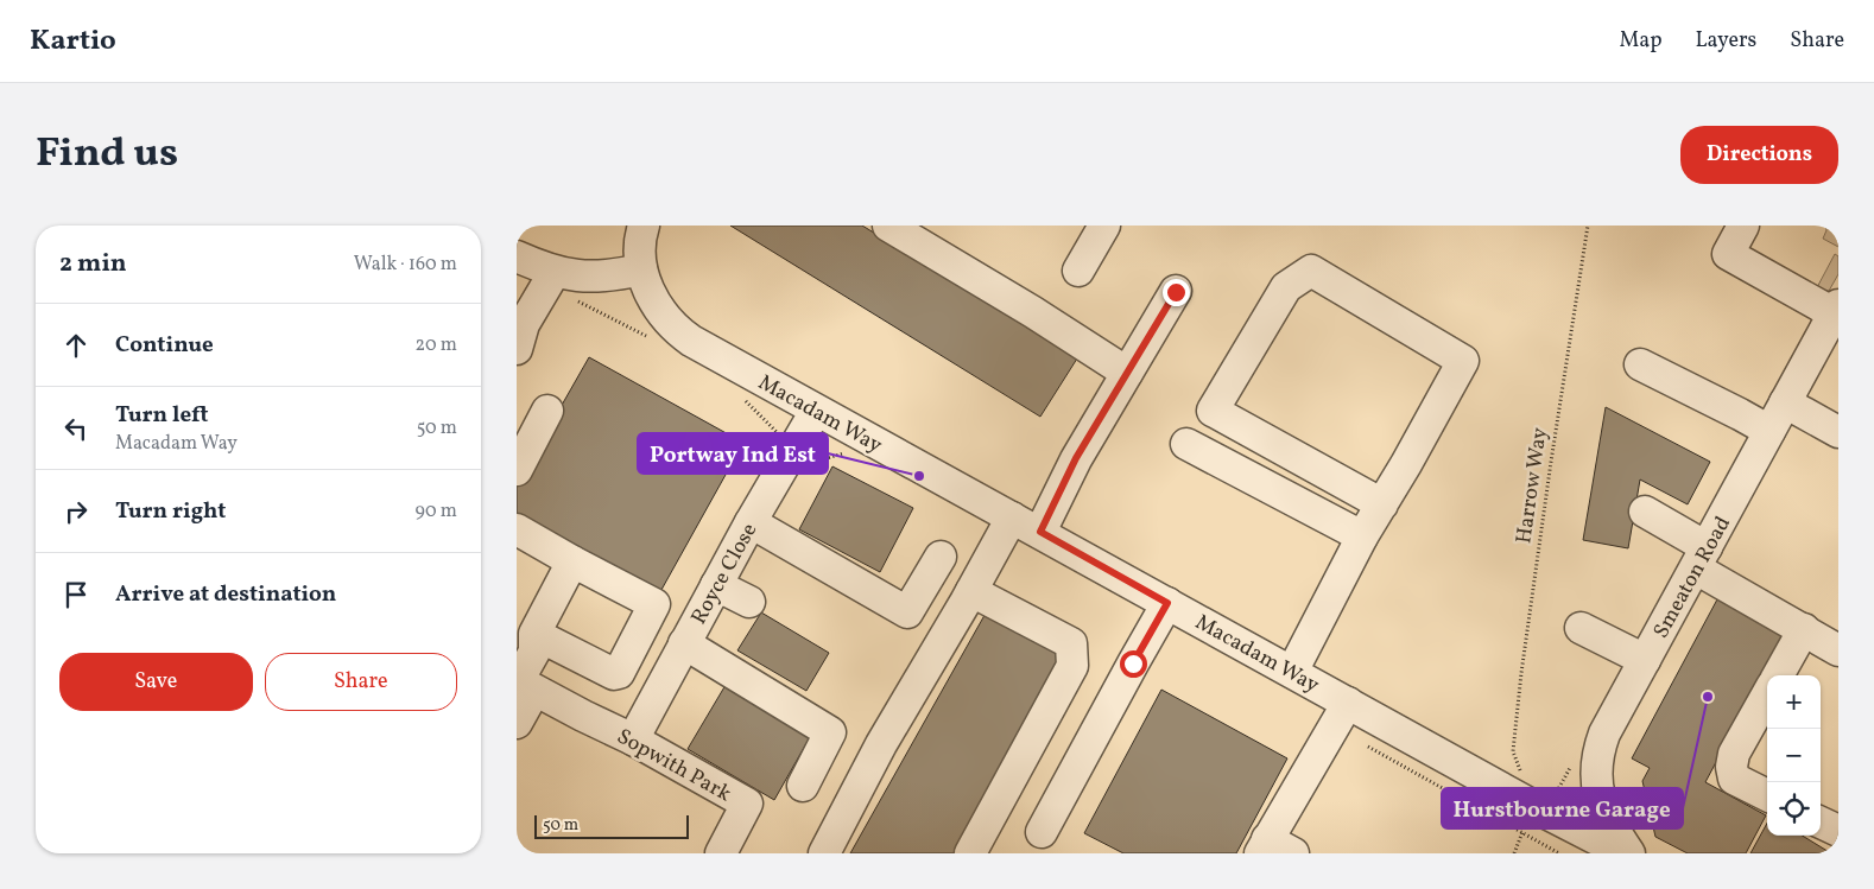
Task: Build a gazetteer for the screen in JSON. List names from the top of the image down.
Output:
{
  "streets": {
    "street": [
      "Macadam Way",
      "Royce Close",
      "Smeaton Road",
      "Sopwith Park"
    ],
    "path": ["Harrow Way"]
  },
  "crossings": [
    ["Macadam Way", "Royce Close"],
    ["Royce Close", "Sopwith Park"]
  ],
  "places": ["Portway Ind Est", "Hurstbourne Garage"],
  "scale_bar": "50 m",
  "page": {
    "header": "Kartio",
    "nav": ["Map", "Layers", "Share"],
    "title": "Find us",
    "buttons": [
      "Directions",
      ["Save", "Share"]
    ],
    "heading": ["2 min", "Walk · 160 m"],
    "list": [
      ["Continue", "20 m"],
      ["Turn left", "Macadam Way", "50 m"],
      ["Turn right", "90 m"],
      "Arrive at destination"
    ],
    "map_buttons": ["+", "−"],
    "scale": "50 m"
  }
}
